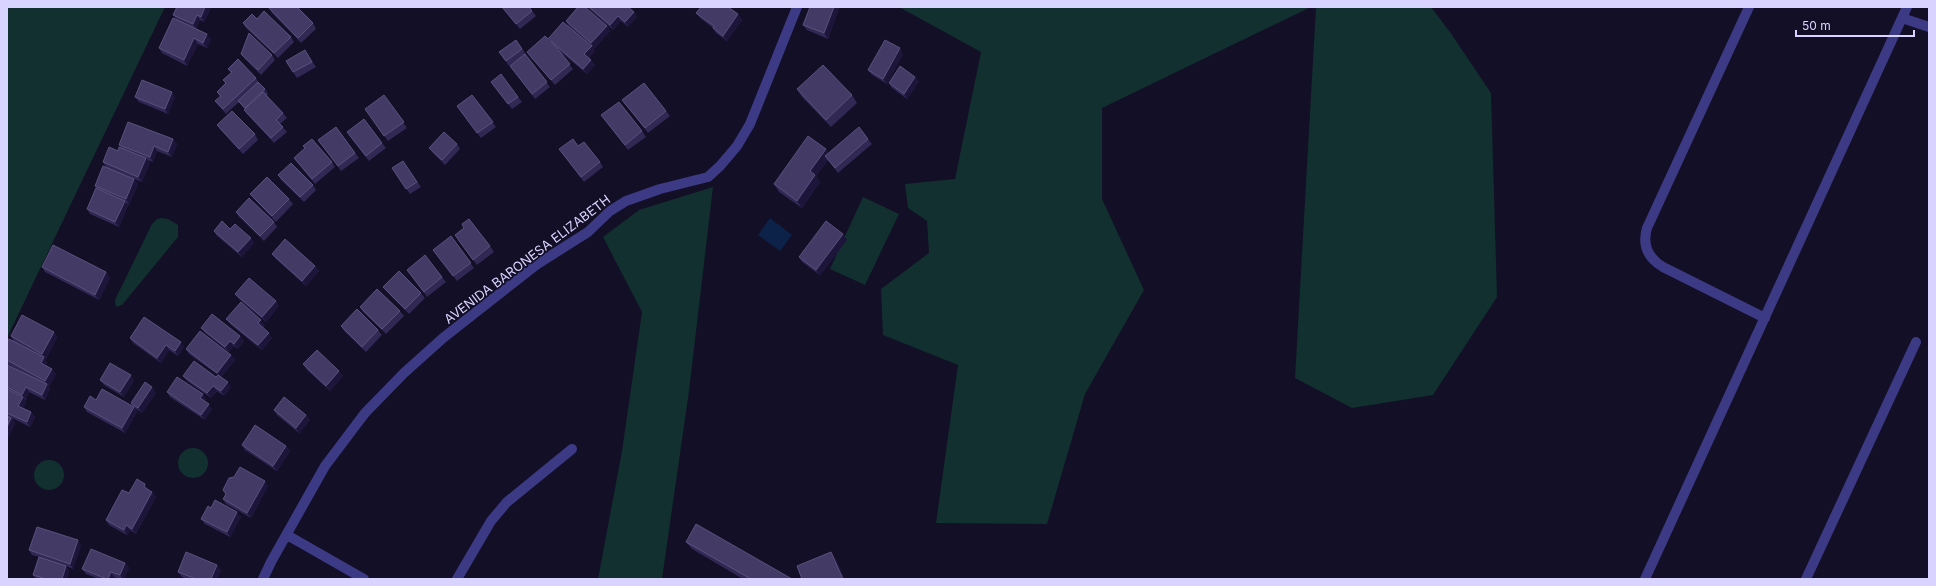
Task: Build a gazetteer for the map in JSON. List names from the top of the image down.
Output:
{
  "streets": {
    "street": ["AVENIDA BARONESA ELIZABETH"]
  },
  "scale_bar": "50 m"
}
